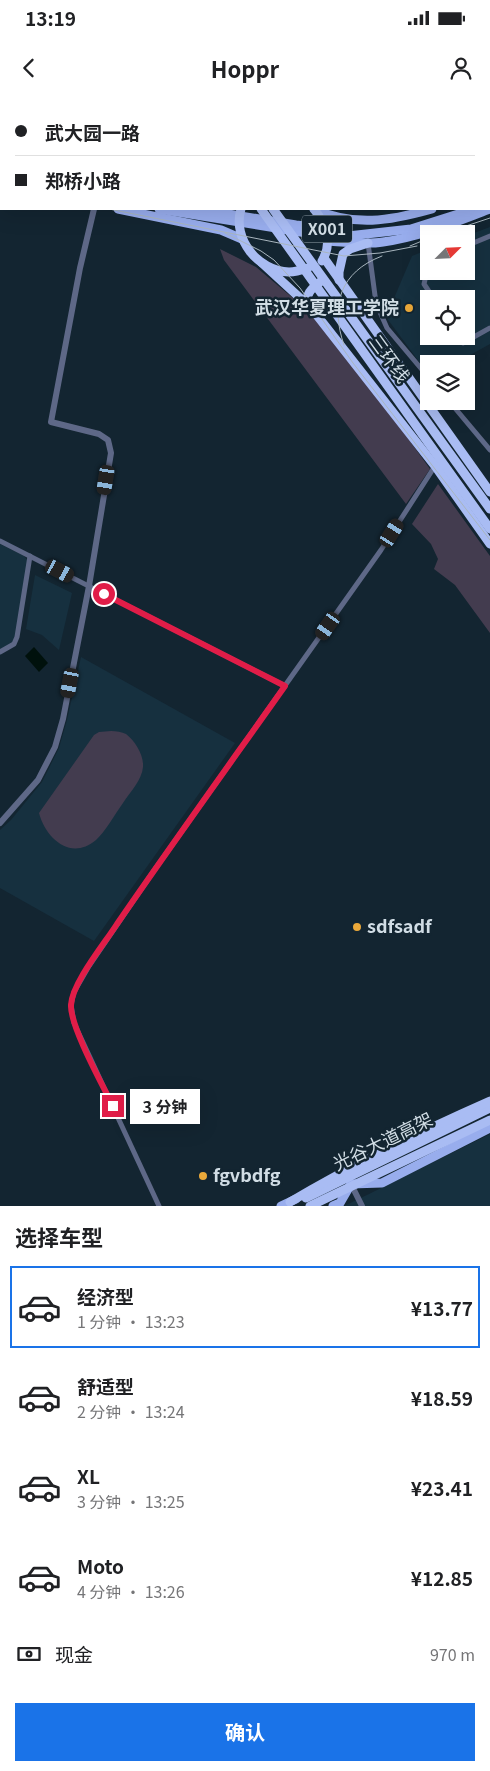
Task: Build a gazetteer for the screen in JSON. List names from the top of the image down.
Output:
{
  "streets": {
    "highway": ["三环线", "光谷大道高架"],
    "main road": ["X001"]
  },
  "places": ["武汉华夏理工学院", "sdfsadf", "fgvbdfg"],
  "north": "top right",
  "page": {
    "status": "13:19",
    "header": "Hoppr",
    "banner": ["武大园一路", "郑桥小路"],
    "bubble": "3 分钟",
    "heading": "选择车型",
    "list": [
      {
        "name": "经济型",
        "note": "1 分钟 · 13:23",
        "value": "¥13.77"
      },
      {
        "name": "舒适型",
        "note": "2 分钟 · 13:24",
        "value": "¥18.59"
      },
      {
        "name": "XL",
        "note": "3 分钟 · 13:25",
        "value": "¥23.41"
      },
      {
        "name": "Moto",
        "note": "4 分钟 · 13:26",
        "value": "¥12.85"
      }
    ],
    "pay": ["现金", "970 m"],
    "buttons": "确认"
  }
}
